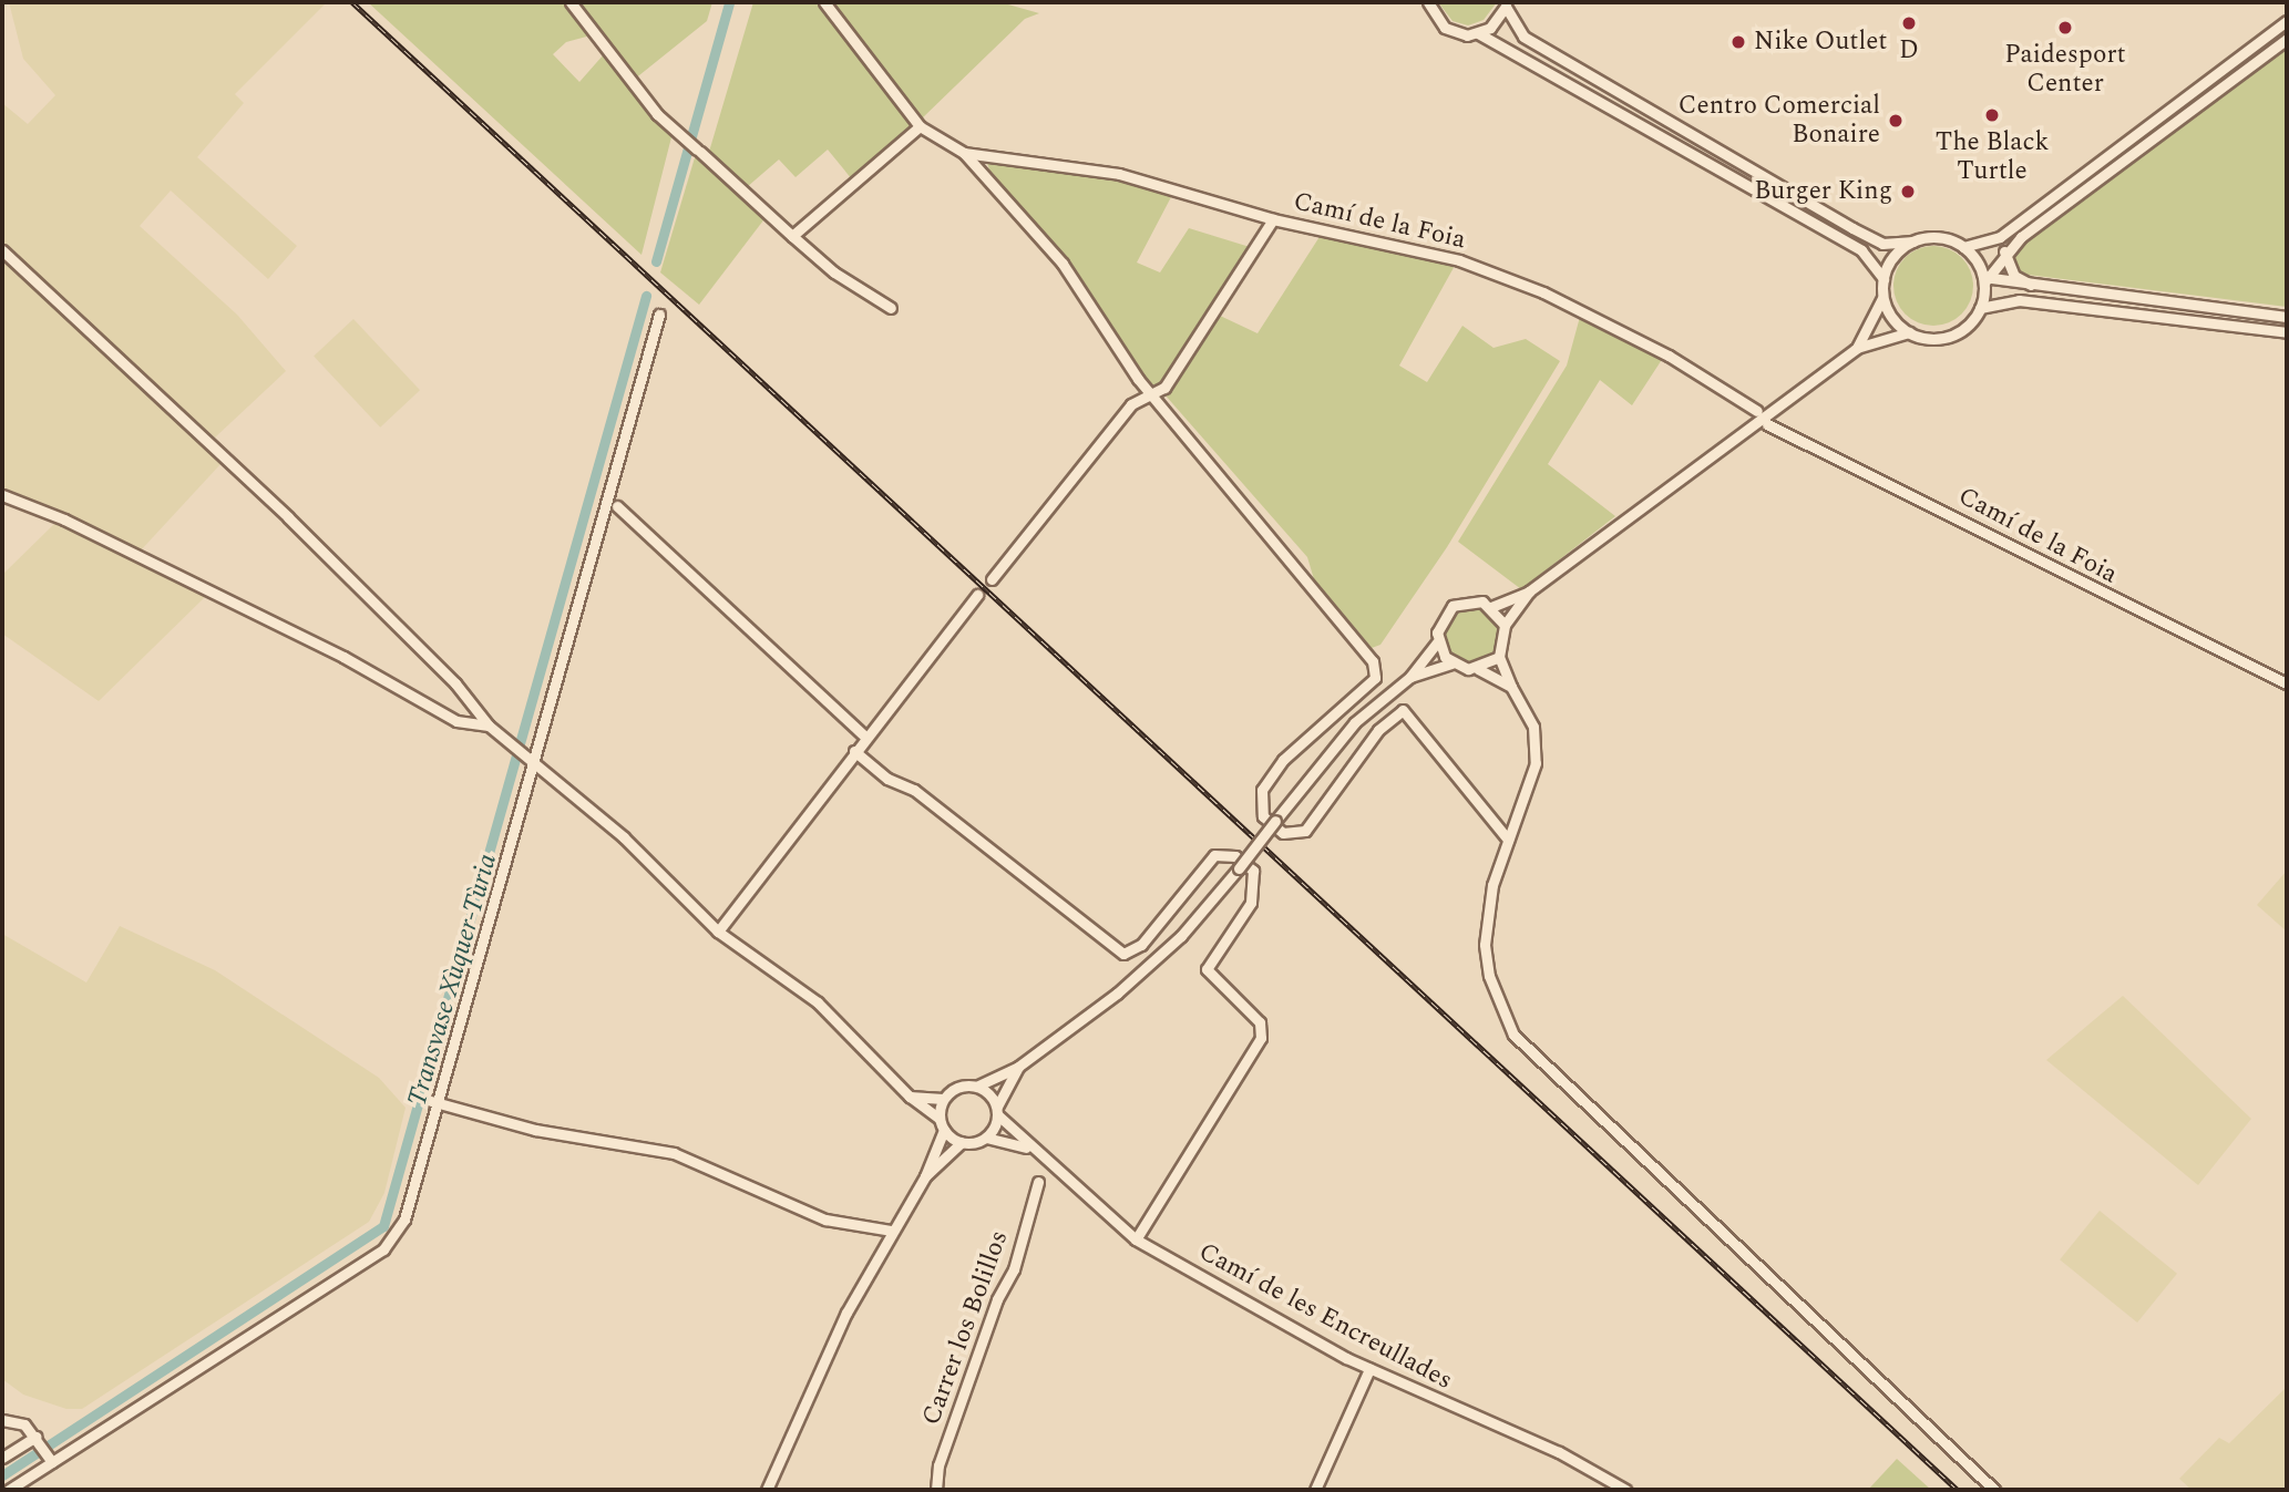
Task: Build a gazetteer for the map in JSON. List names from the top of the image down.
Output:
{
  "streets": {
    "street": ["Camí de la Foia", "Camí de les Encreullades", "Carrer los Bolillos"]
  },
  "water": ["Transvase Xùquer-Tùria"],
  "places": [
    "D",
    "Paidesport Center",
    "Nike Outlet",
    "The Black Turtle",
    "Centro Comercial Bonaire",
    "Burger King"
  ]
}
